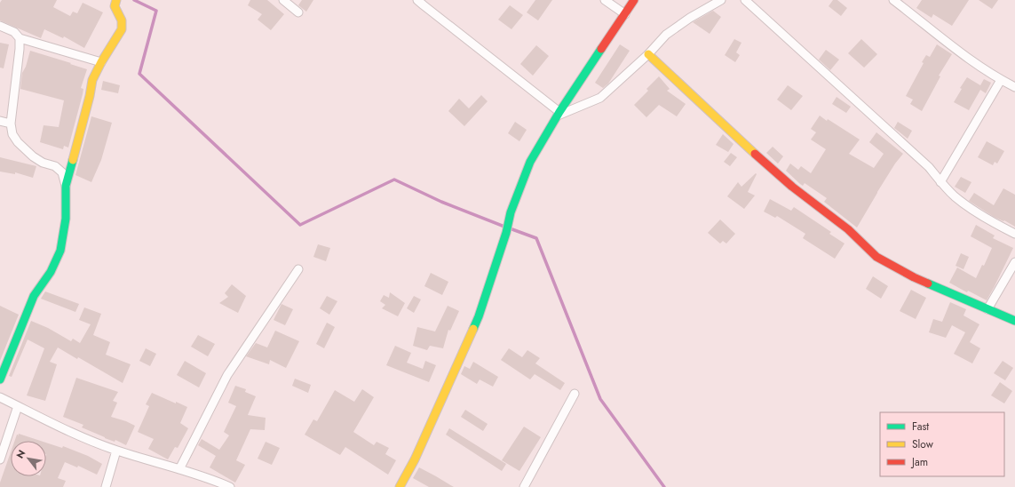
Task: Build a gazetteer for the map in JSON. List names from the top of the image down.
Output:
{
  "legend": ["Fast", "Slow", "Jam"],
  "north": "top left"
}
